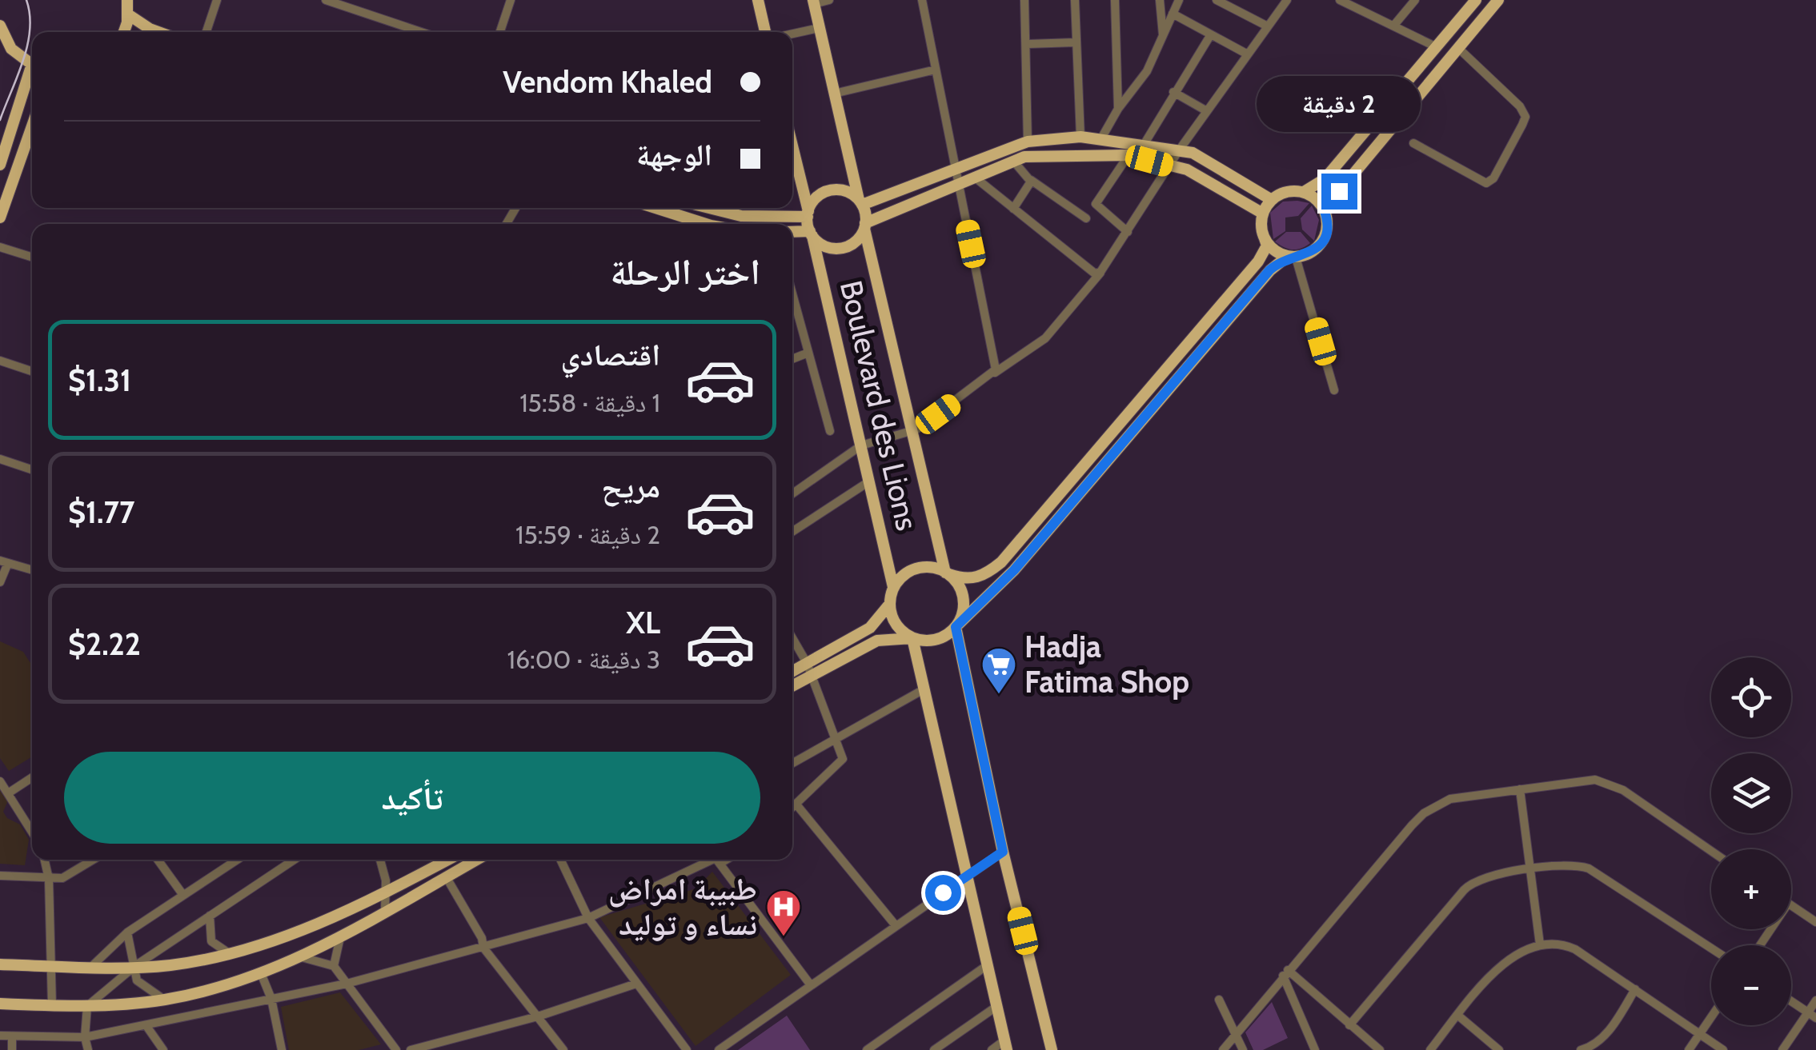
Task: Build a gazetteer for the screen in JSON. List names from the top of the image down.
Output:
{
  "streets": {
    "main road": ["Boulevard des Lions"]
  },
  "places": {
    "supermarket": ["Hadja Fatima Shop"],
    "hospital": ["طبيبة امراض نساء و توليد"]
  },
  "page": {
    "banner": ["Vendom Khaled", "الوجهة"],
    "bubble": "2 دقيقة",
    "heading": "اختر الرحلة",
    "list": [
      {
        "name": "اقتصادي",
        "note": "1 دقيقة · 15:58",
        "value": "$1.31"
      },
      {
        "name": "مريح",
        "note": "2 دقيقة · 15:59",
        "value": "$1.77"
      },
      {
        "name": "XL",
        "note": "3 دقيقة · 16:00",
        "value": "$2.22"
      }
    ],
    "map_buttons": ["+", "−"],
    "buttons": "تأكيد"
  }
}
